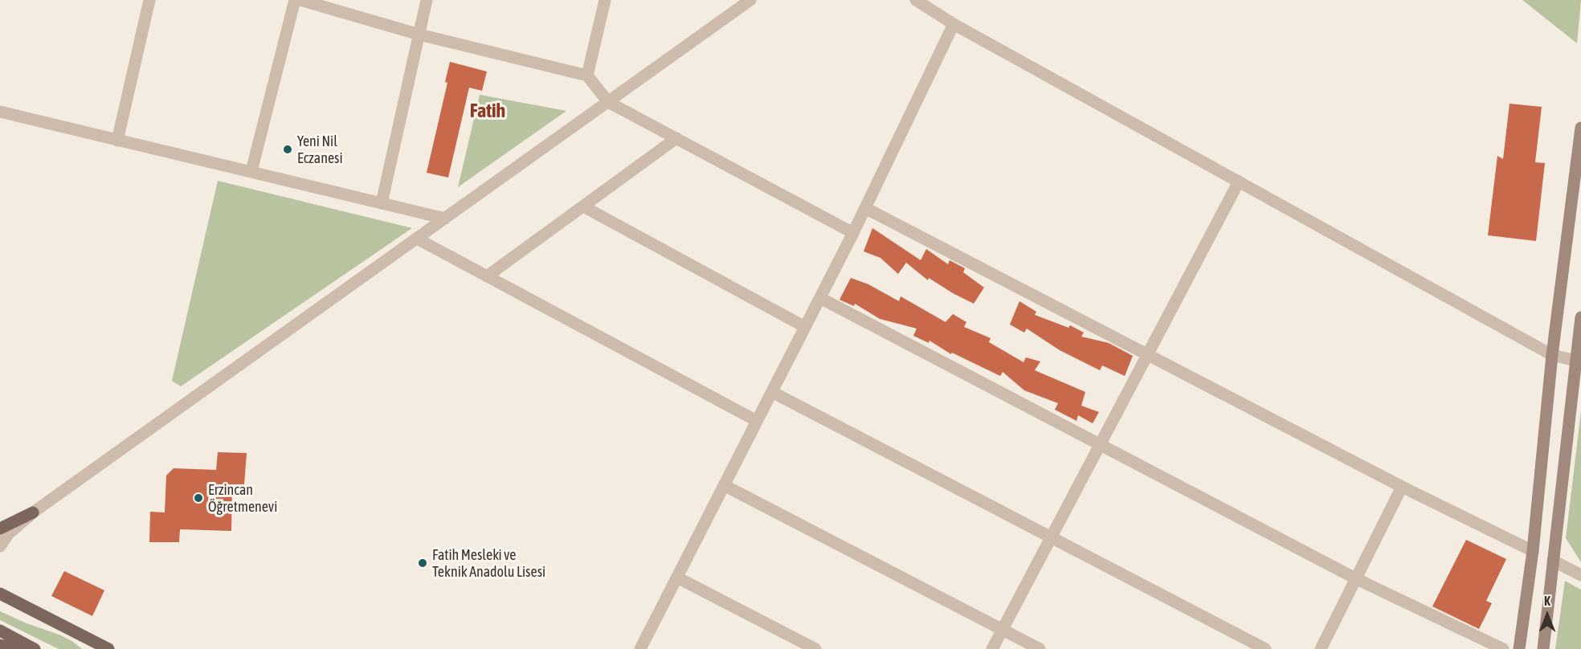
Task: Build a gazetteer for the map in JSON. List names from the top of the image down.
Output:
{
  "districts": ["Fatih"],
  "places": ["Yeni Nil Eczanesi", "Erzincan Öğretmenevi", "Fatih Mesleki ve Teknik Anadolu Lisesi"],
  "north": "top"
}
